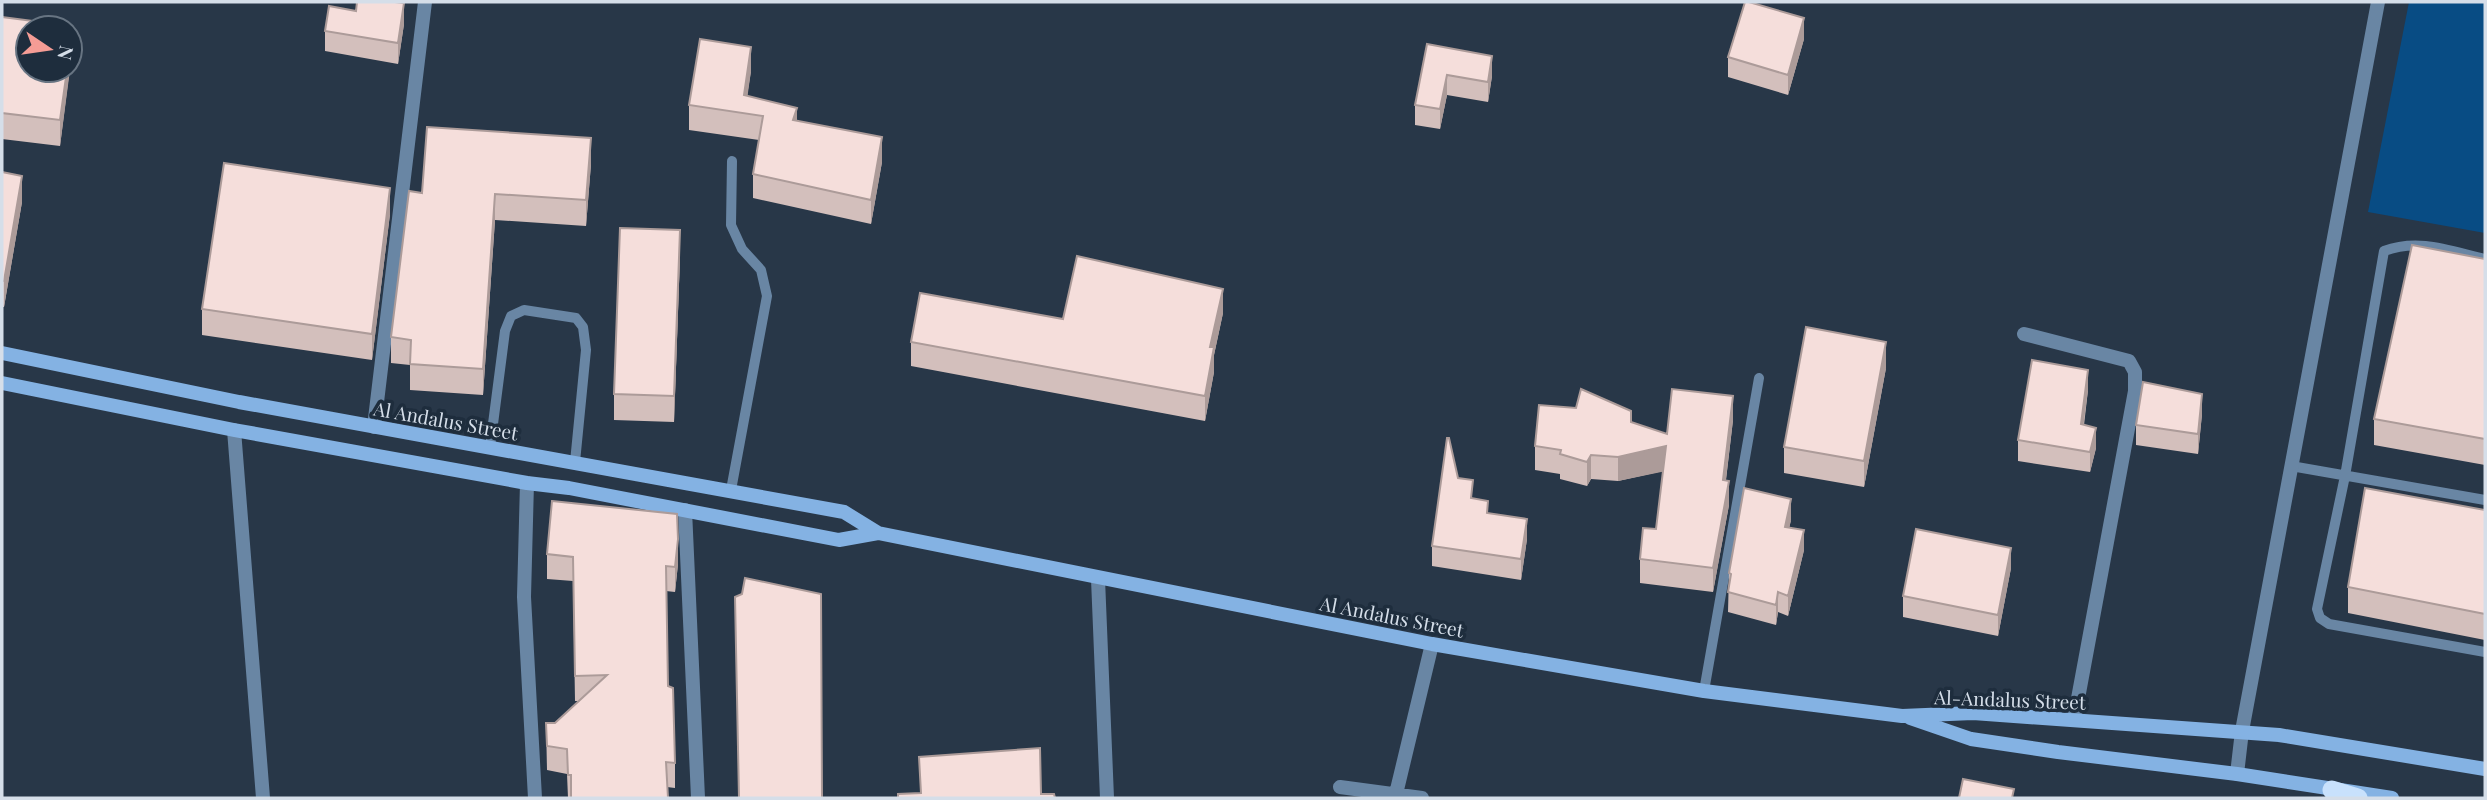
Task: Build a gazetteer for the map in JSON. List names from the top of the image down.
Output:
{
  "streets": {
    "main road": ["Al Andalus Street", "Al-Andalus Street"]
  },
  "crossings": [
    ["Al Andalus Street", "Al-Andalus Street"]
  ],
  "north": "right"
}
